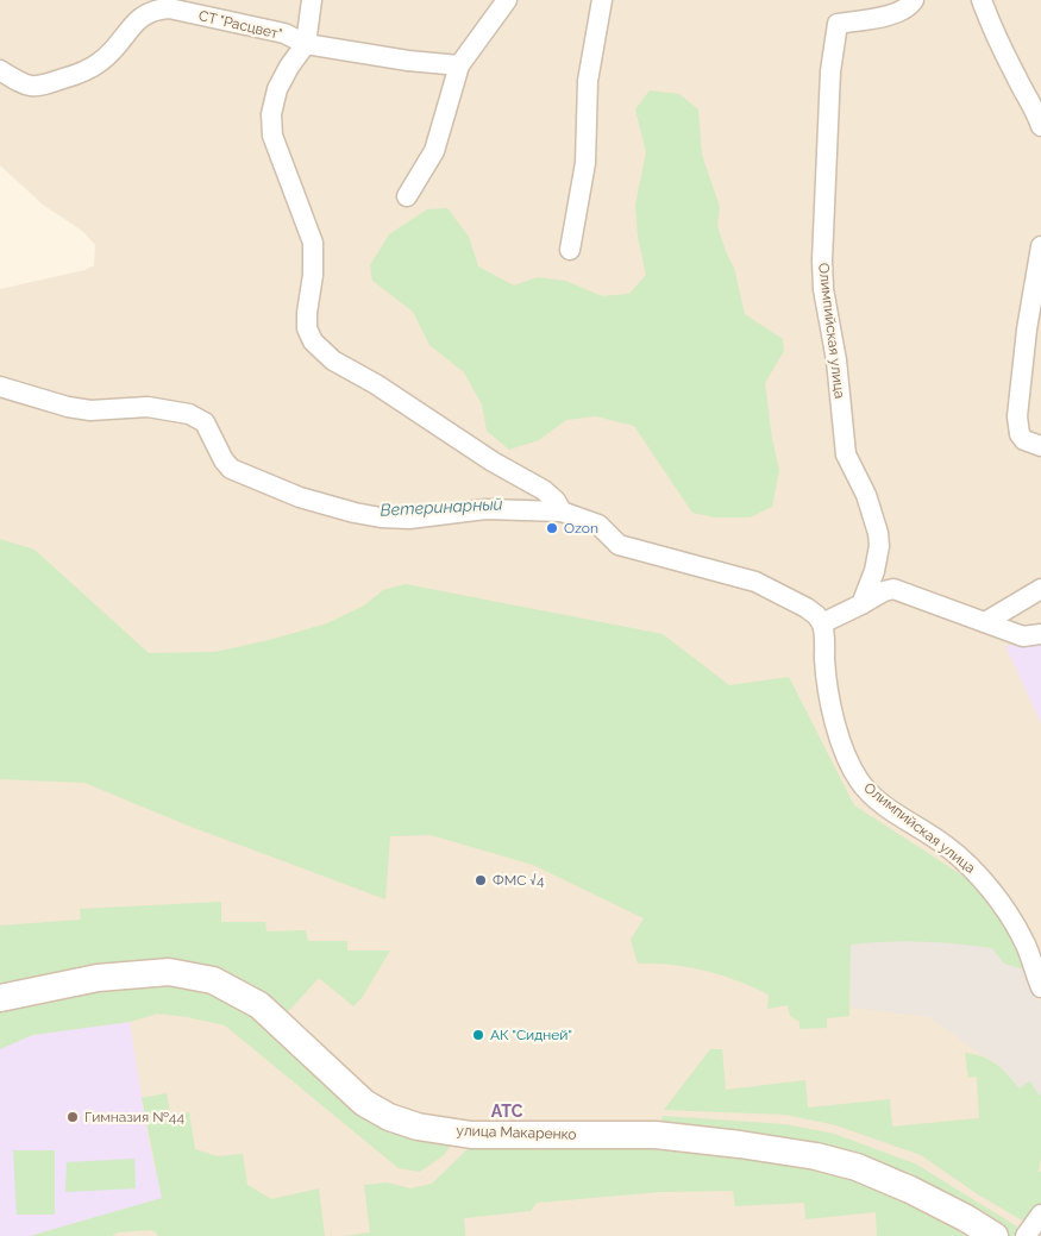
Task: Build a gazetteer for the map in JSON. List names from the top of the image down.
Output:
{
  "streets": {
    "street": ["СТ \"Расцвет\"", "Олимпийская улица", "улица Макаренко"]
  },
  "districts": ["АТС"],
  "water": ["Ветеринарный"],
  "places": [
    "Ozon",
    "ФМС √4",
    "АК \"Сидней\"",
    "Гимназия №44"
  ]
}
